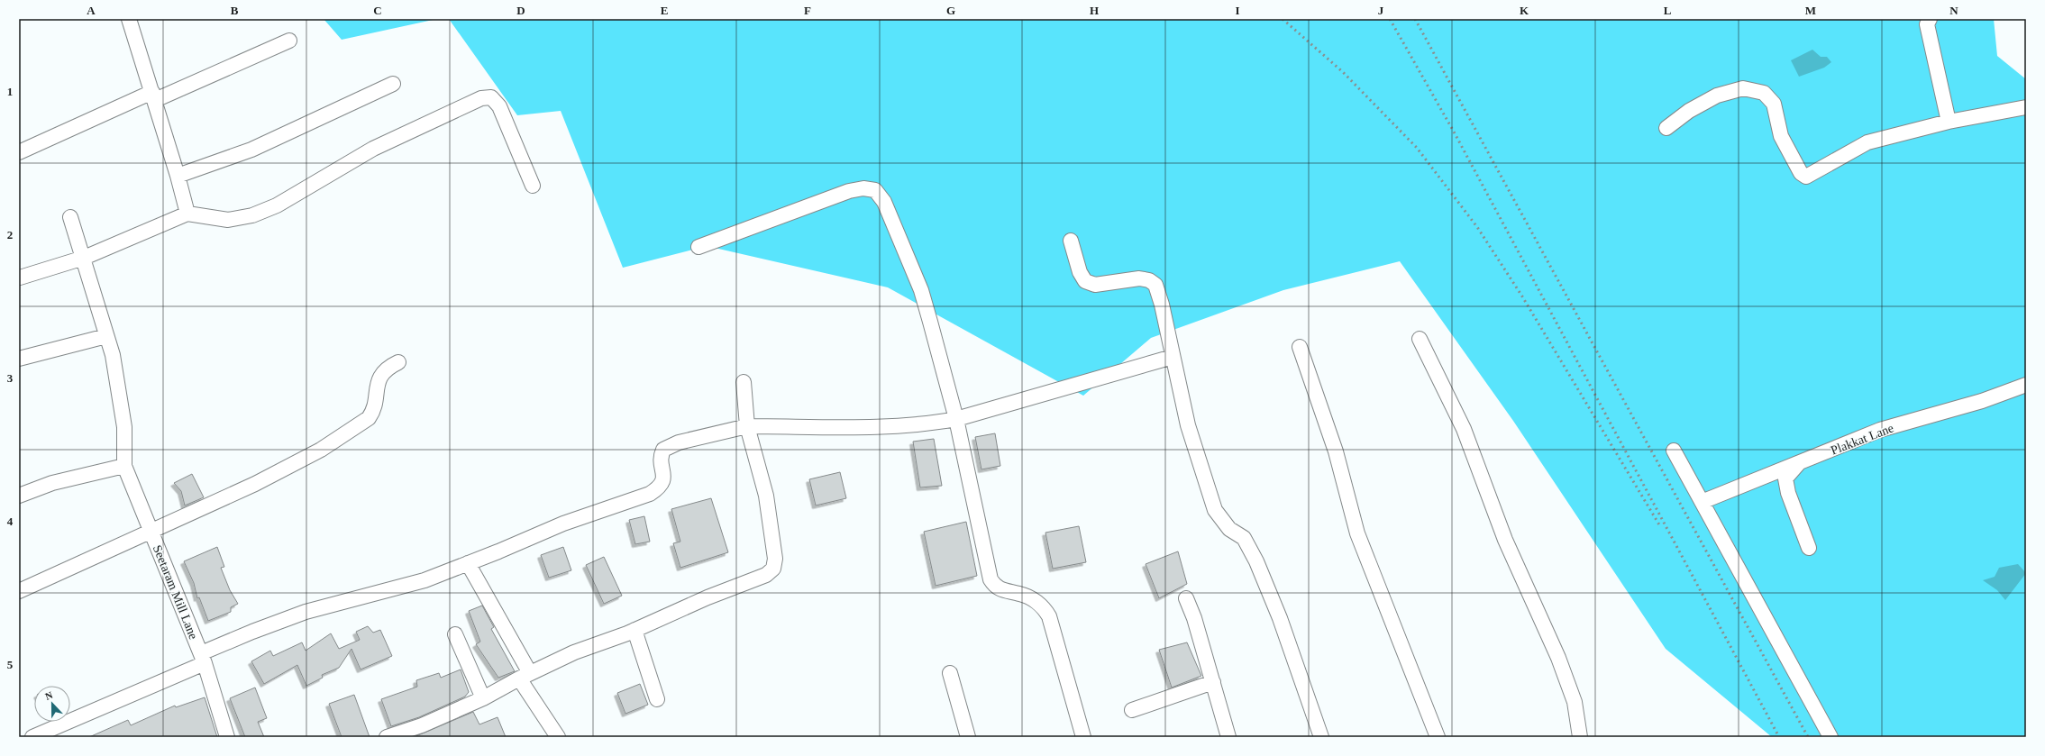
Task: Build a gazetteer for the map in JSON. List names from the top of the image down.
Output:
{
  "streets": {
    "street": ["Plakkat Lane", "Seetaram Mill Lane"]
  },
  "north": "top",
  "grid": {
    "columns": [
      "A",
      "B",
      "C",
      "D",
      "E",
      "F",
      "G",
      "H",
      "I",
      "J",
      "K",
      "L",
      "M",
      "N"
    ],
    "rows": [
      "1",
      "2",
      "3",
      "4",
      "5"
    ]
  }
}
